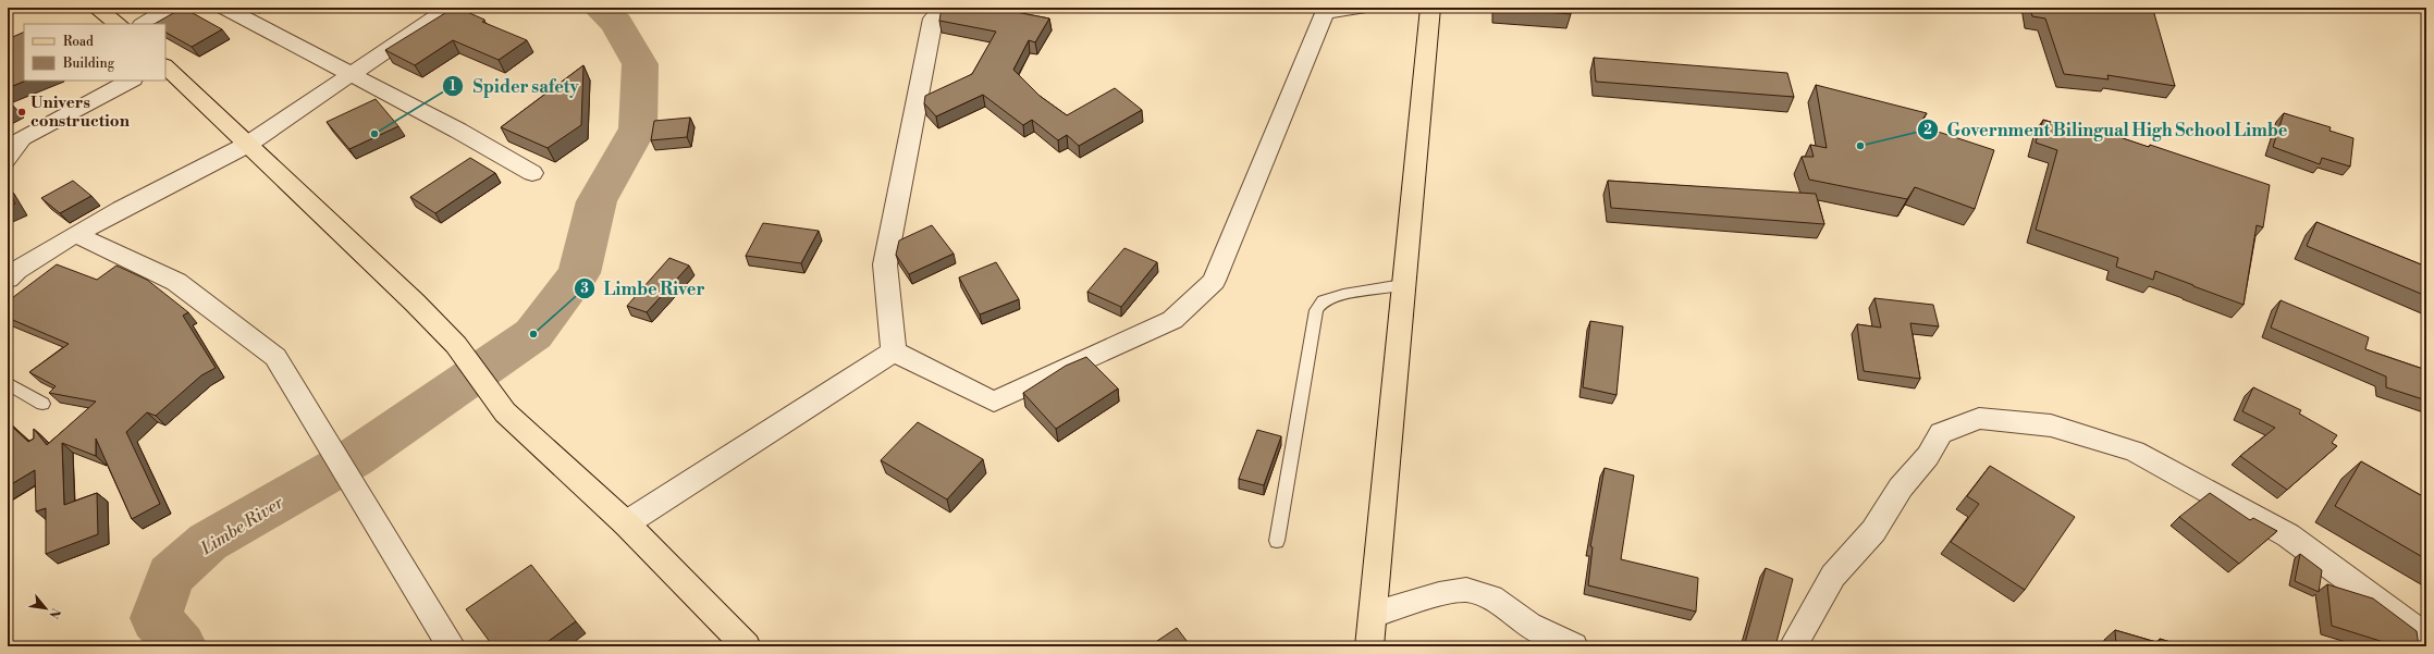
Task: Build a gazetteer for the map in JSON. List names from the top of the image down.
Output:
{
  "water": ["Limbe River"],
  "places": [
    "Univers construction",
    "Spider safety",
    "Government Bilingual High School Limbe",
    "Limbe River"
  ],
  "legend": ["Road", "Building"],
  "north": "bottom right"
}
